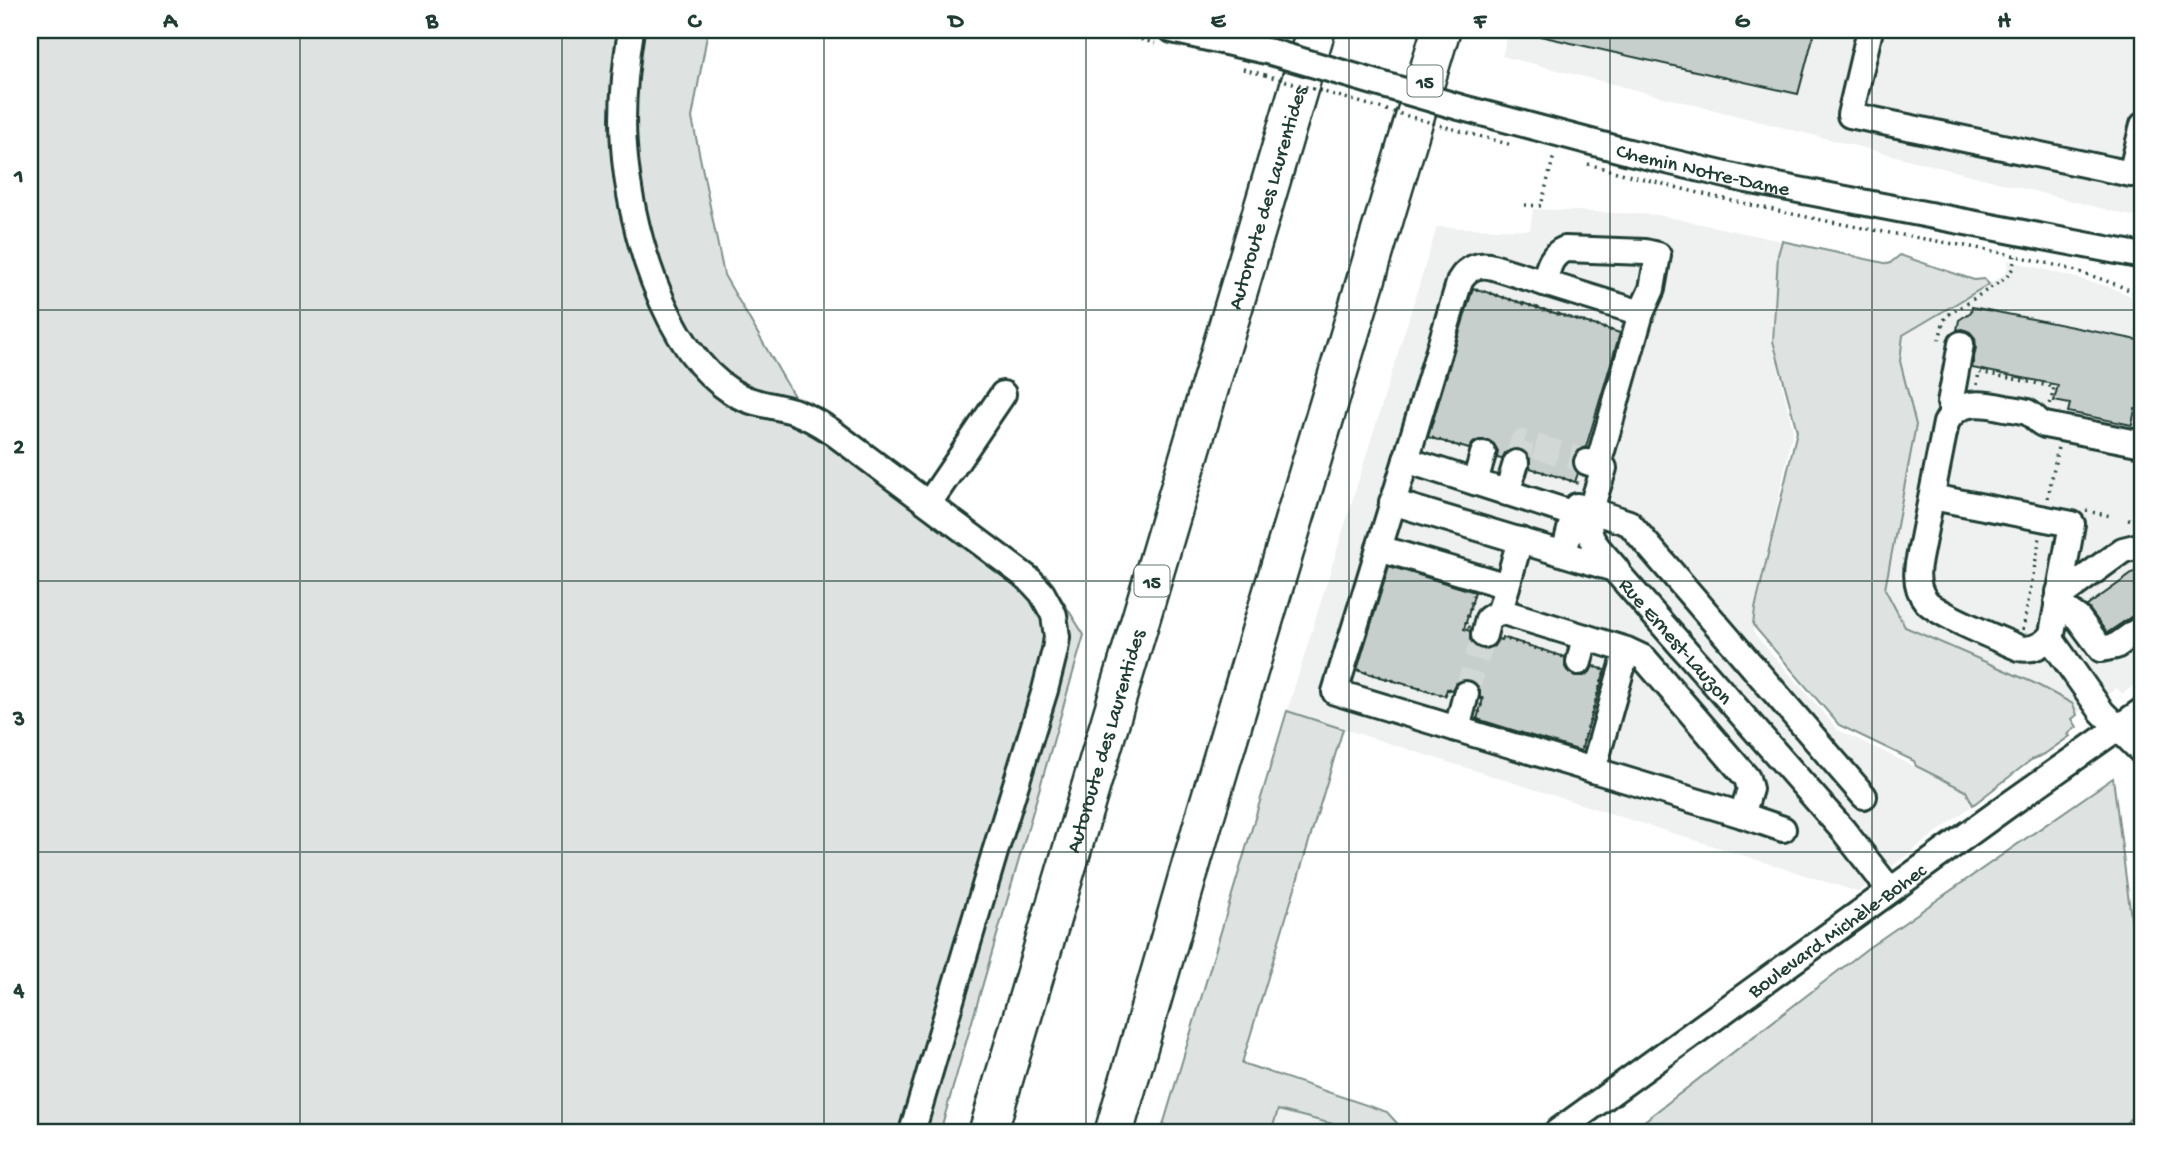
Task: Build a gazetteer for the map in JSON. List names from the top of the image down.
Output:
{
  "streets": {
    "highway": ["15", "Autoroute des Laurentides"],
    "street": ["Chemin Notre-Dame", "Rue Ernest-Lauzon", "Boulevard Michèle-Bohec"]
  },
  "crossings": [
    ["Rue Ernest-Lauzon", "Boulevard Michèle-Bohec"]
  ],
  "grid": {
    "columns": [
      "A",
      "B",
      "C",
      "D",
      "E",
      "F",
      "G",
      "H"
    ],
    "rows": [
      "1",
      "2",
      "3",
      "4"
    ]
  }
}
